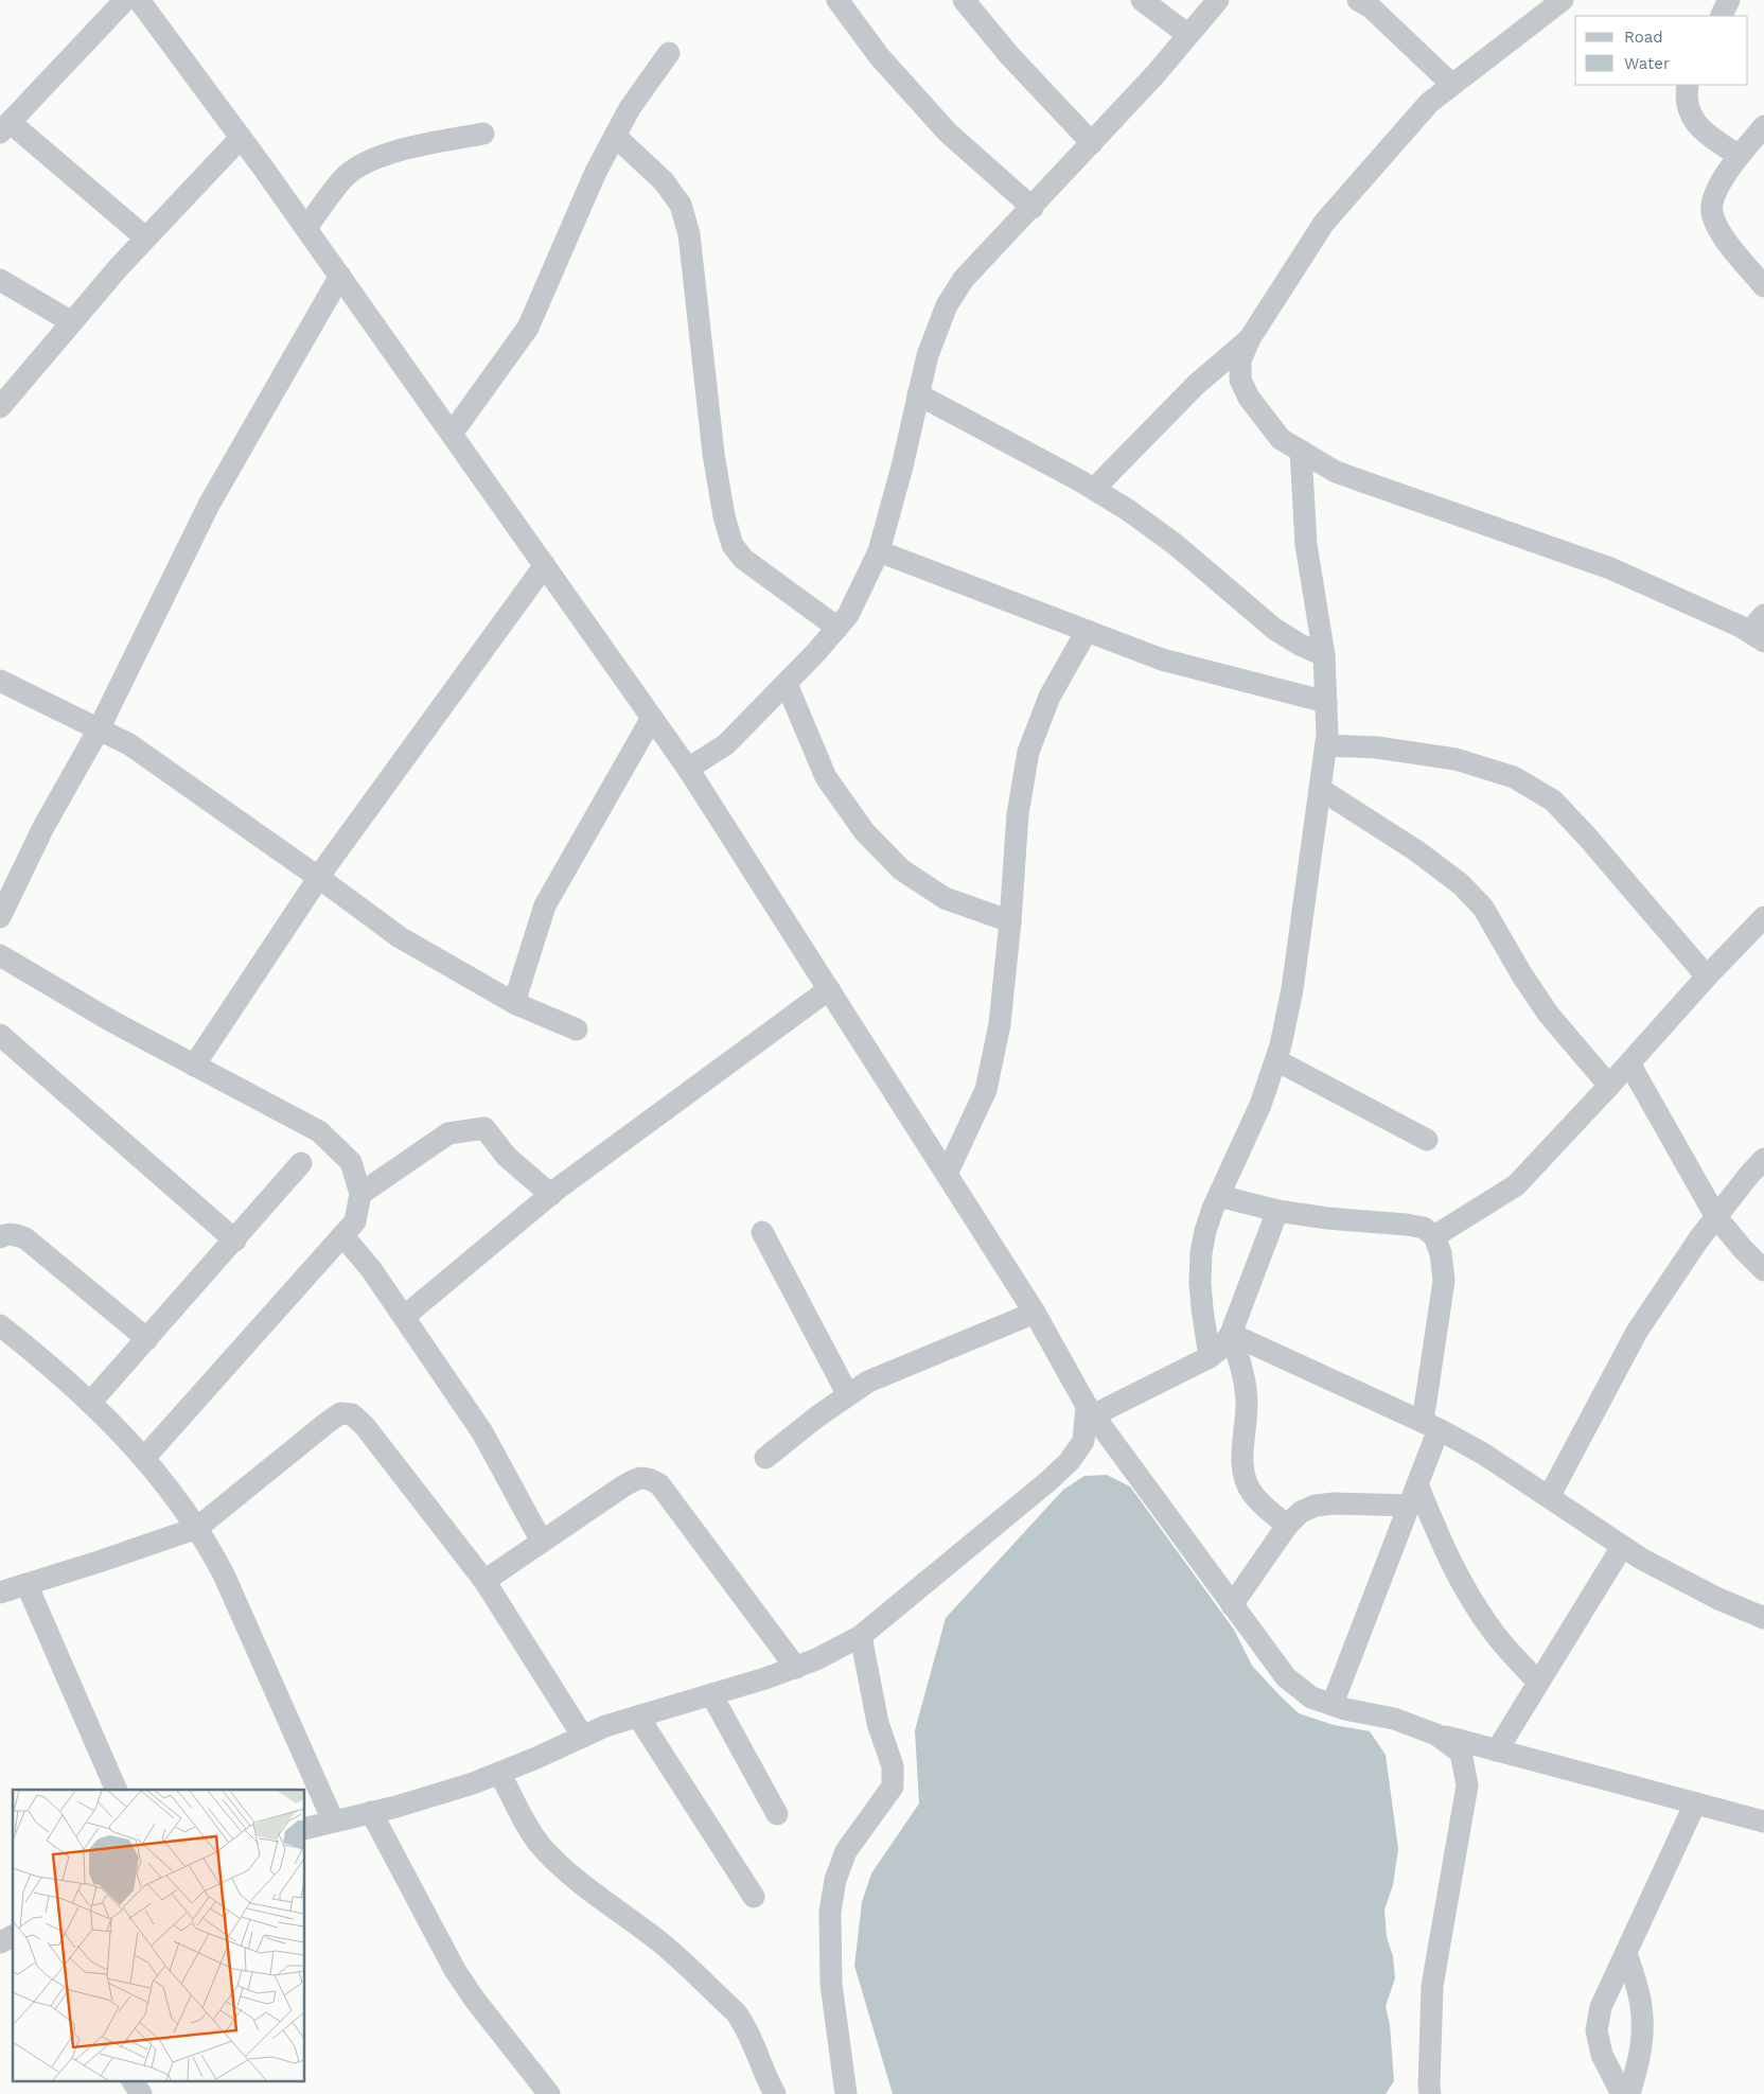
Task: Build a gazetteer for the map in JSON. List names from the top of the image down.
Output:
{
  "legend": ["Road", "Water"]
}
